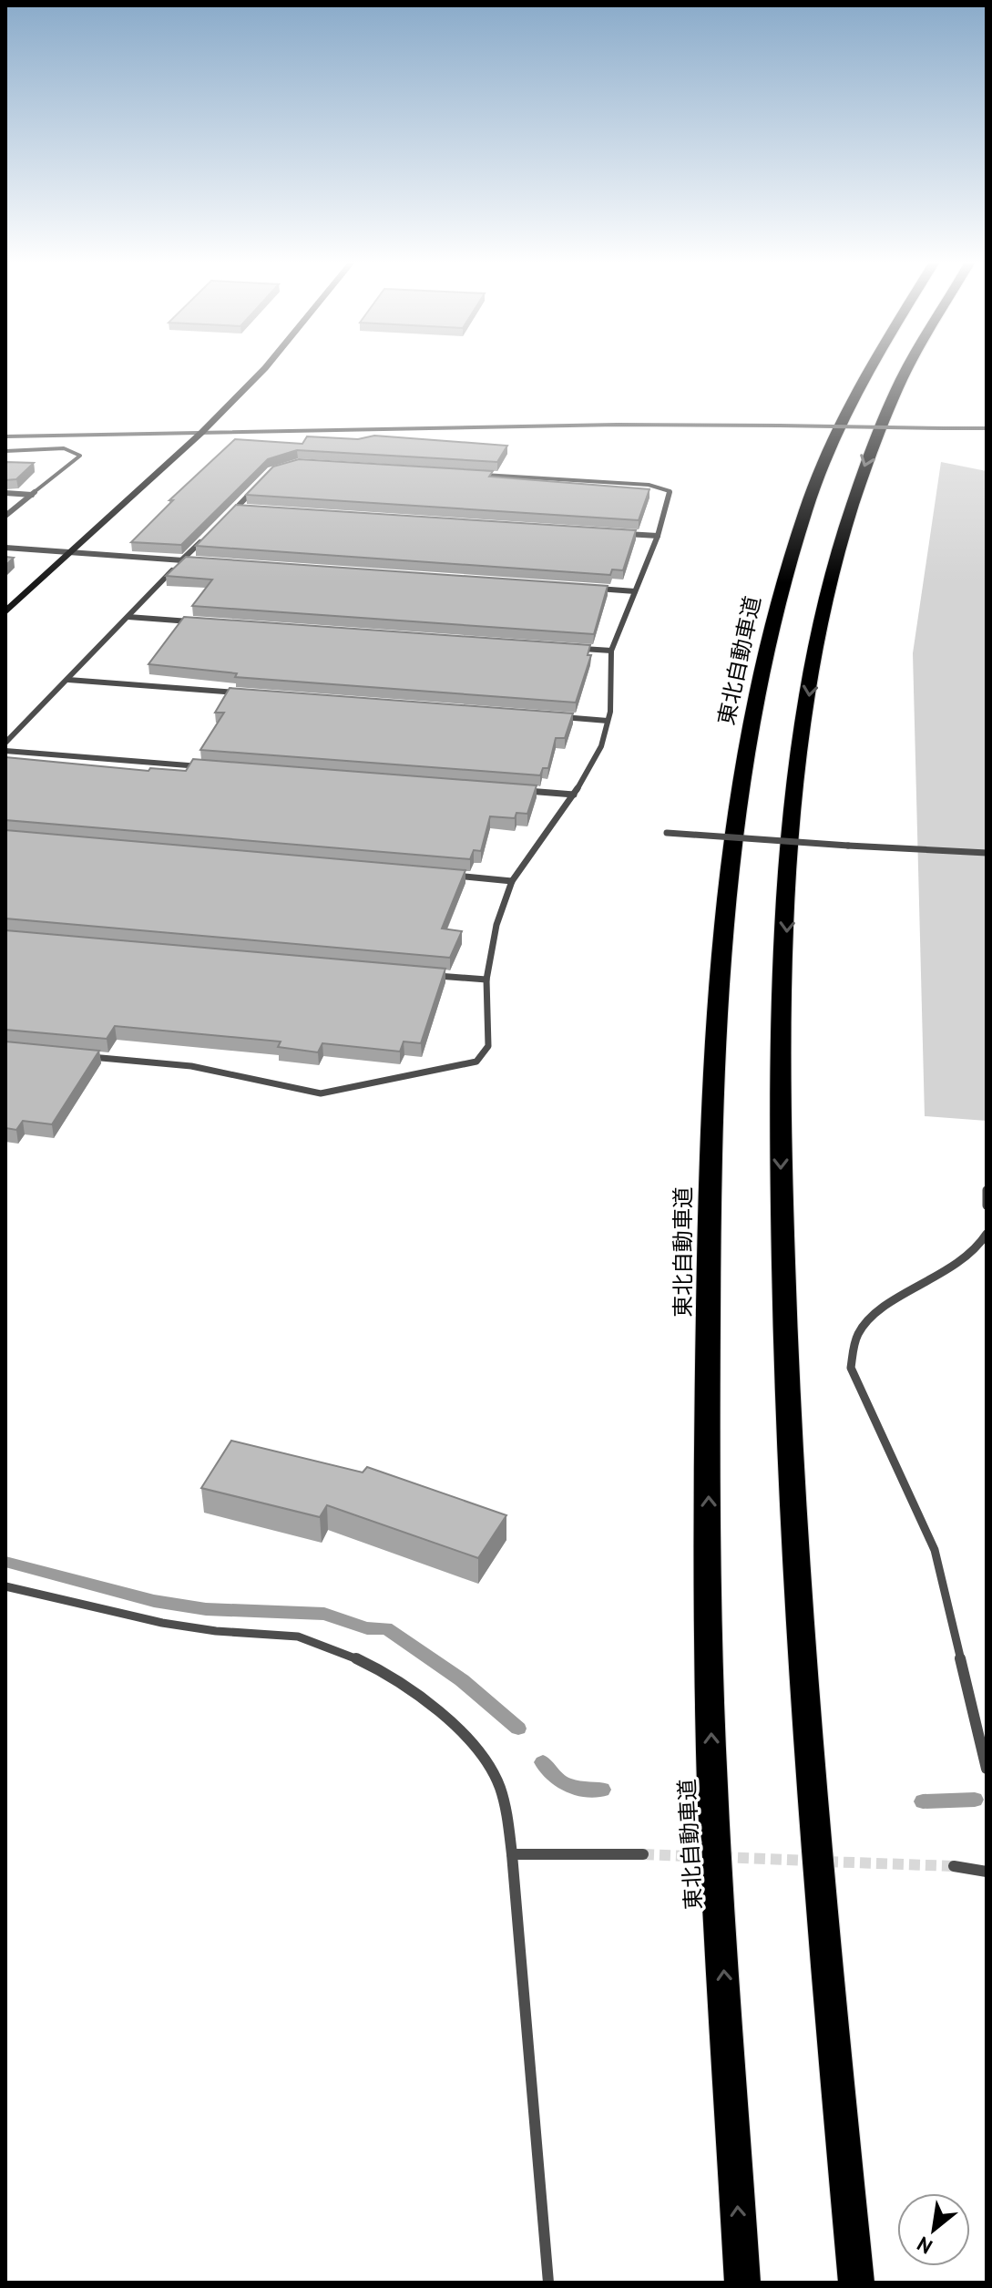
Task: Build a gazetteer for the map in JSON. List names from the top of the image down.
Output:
{
  "streets": {
    "highway": ["東北自動車道"]
  },
  "north": "bottom left"
}
